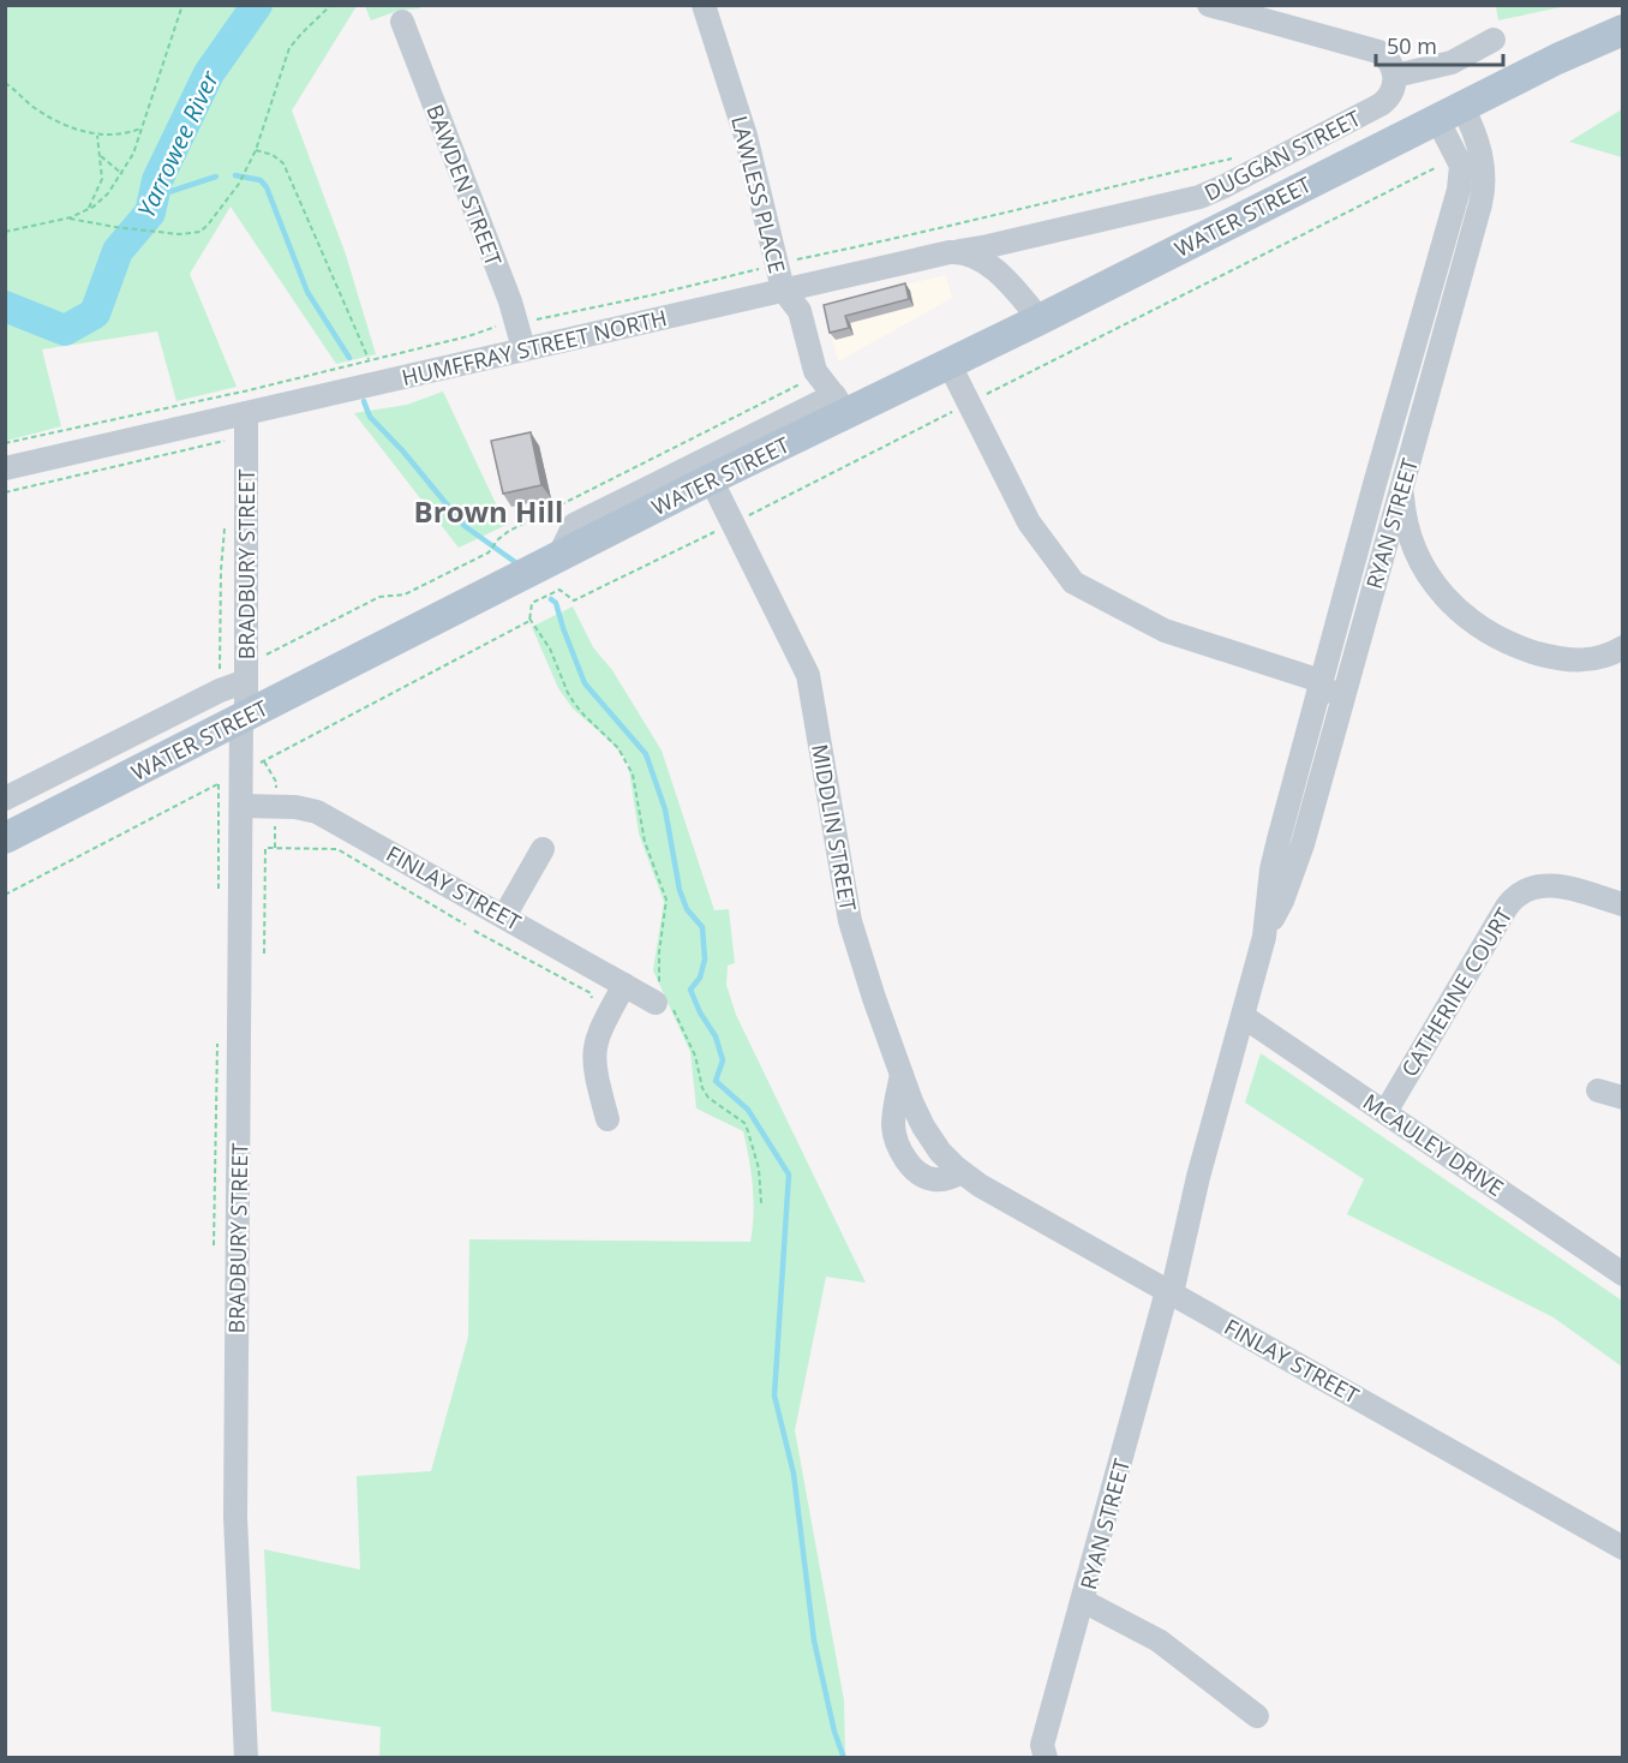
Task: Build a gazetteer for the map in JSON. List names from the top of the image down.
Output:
{
  "streets": {
    "main road": ["WATER STREET"],
    "street": [
      "DUGGAN STREET",
      "BAWDEN STREET",
      "LAWLESS PLACE",
      "HUMFFRAY STREET NORTH",
      "RYAN STREET",
      "BRADBURY STREET",
      "MIDDLIN STREET",
      "FINLAY STREET",
      "CATHERINE COURT",
      "MCAULEY DRIVE"
    ]
  },
  "crossings": [
    ["DUGGAN STREET", "HUMFFRAY STREET NORTH"],
    ["BAWDEN STREET", "HUMFFRAY STREET NORTH"],
    ["LAWLESS PLACE", "WATER STREET"],
    ["LAWLESS PLACE", "HUMFFRAY STREET NORTH"],
    ["WATER STREET", "HUMFFRAY STREET NORTH"],
    ["WATER STREET", "RYAN STREET"],
    ["WATER STREET", "BRADBURY STREET"],
    ["WATER STREET", "MIDDLIN STREET"],
    ["HUMFFRAY STREET NORTH", "BRADBURY STREET"],
    ["RYAN STREET", "FINLAY STREET"],
    ["RYAN STREET", "MCAULEY DRIVE"],
    ["BRADBURY STREET", "FINLAY STREET"],
    ["MIDDLIN STREET", "FINLAY STREET"],
    ["CATHERINE COURT", "MCAULEY DRIVE"]
  ],
  "districts": ["Brown Hill"],
  "water": ["Yarrowee River"],
  "scale_bar": "50 m"
}
